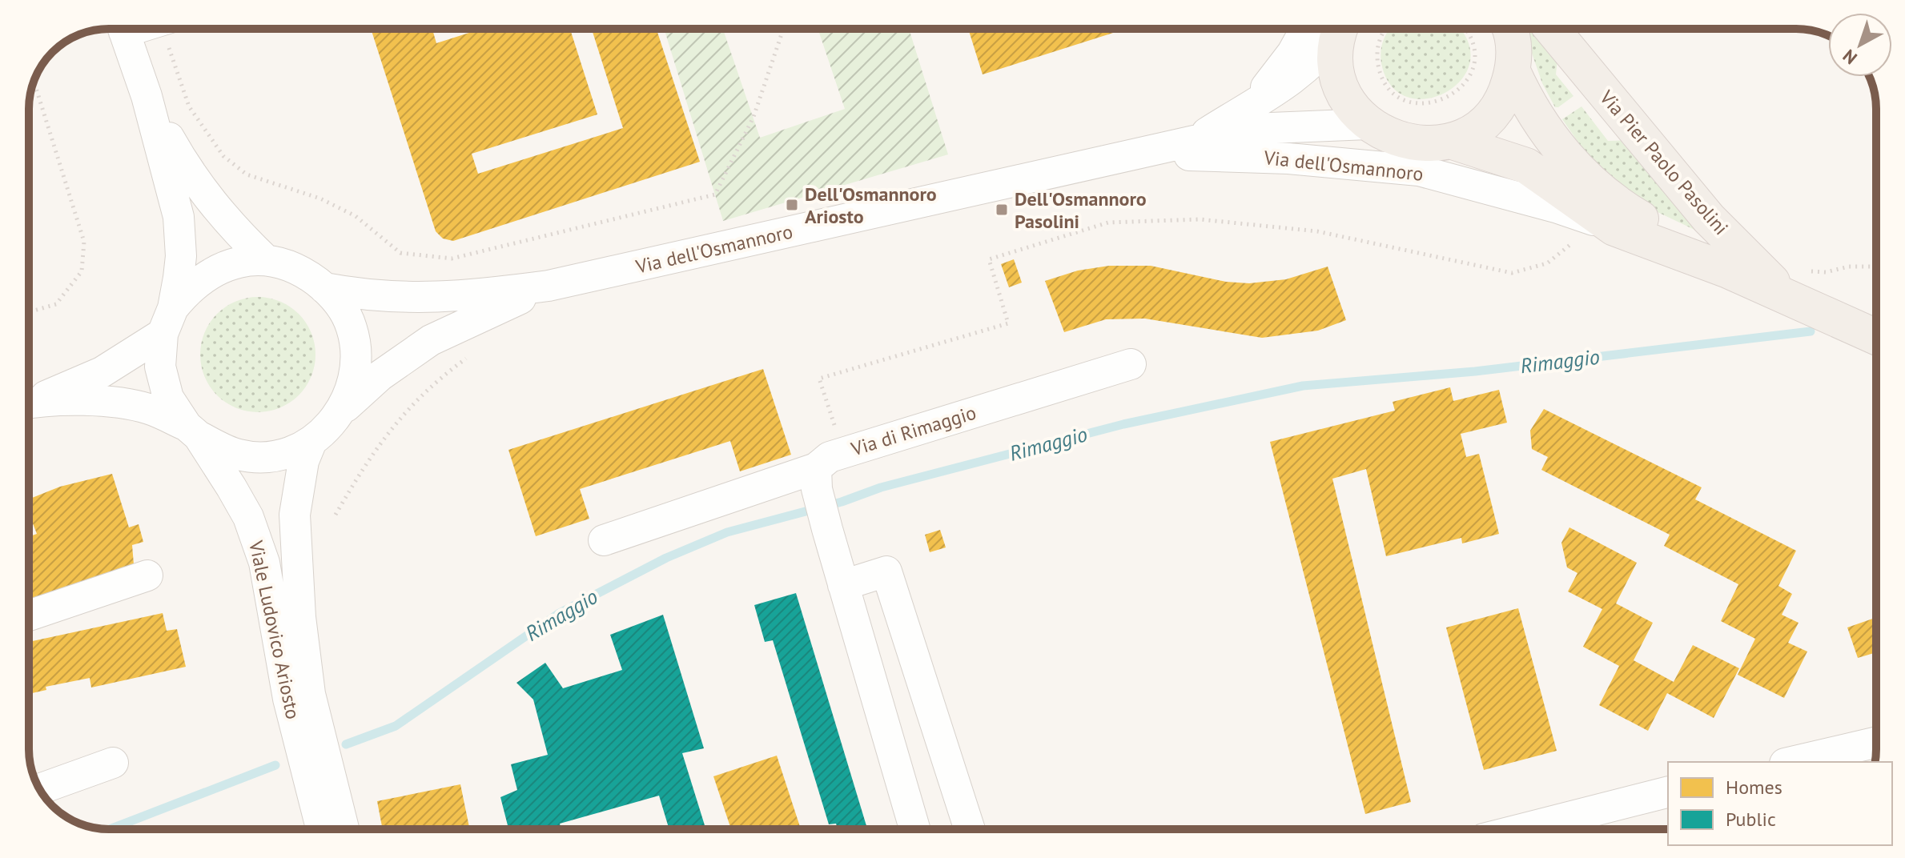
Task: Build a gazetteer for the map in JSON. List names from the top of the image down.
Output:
{
  "streets": {
    "main road": ["Via Pier Paolo Pasolini", "Via dell'Osmannoro"],
    "street": ["Via di Rimaggio", "Viale Ludovico Ariosto"]
  },
  "crossings": [
    ["Via Pier Paolo Pasolini", "Via dell'Osmannoro"],
    ["Via dell'Osmannoro", "Viale Ludovico Ariosto"]
  ],
  "water": ["Rimaggio"],
  "places": {
    "transit": ["Dell'Osmannoro Ariosto", "Dell'Osmannoro Pasolini"]
  },
  "legend": ["Homes", "Public"],
  "north": "bottom left"
}
